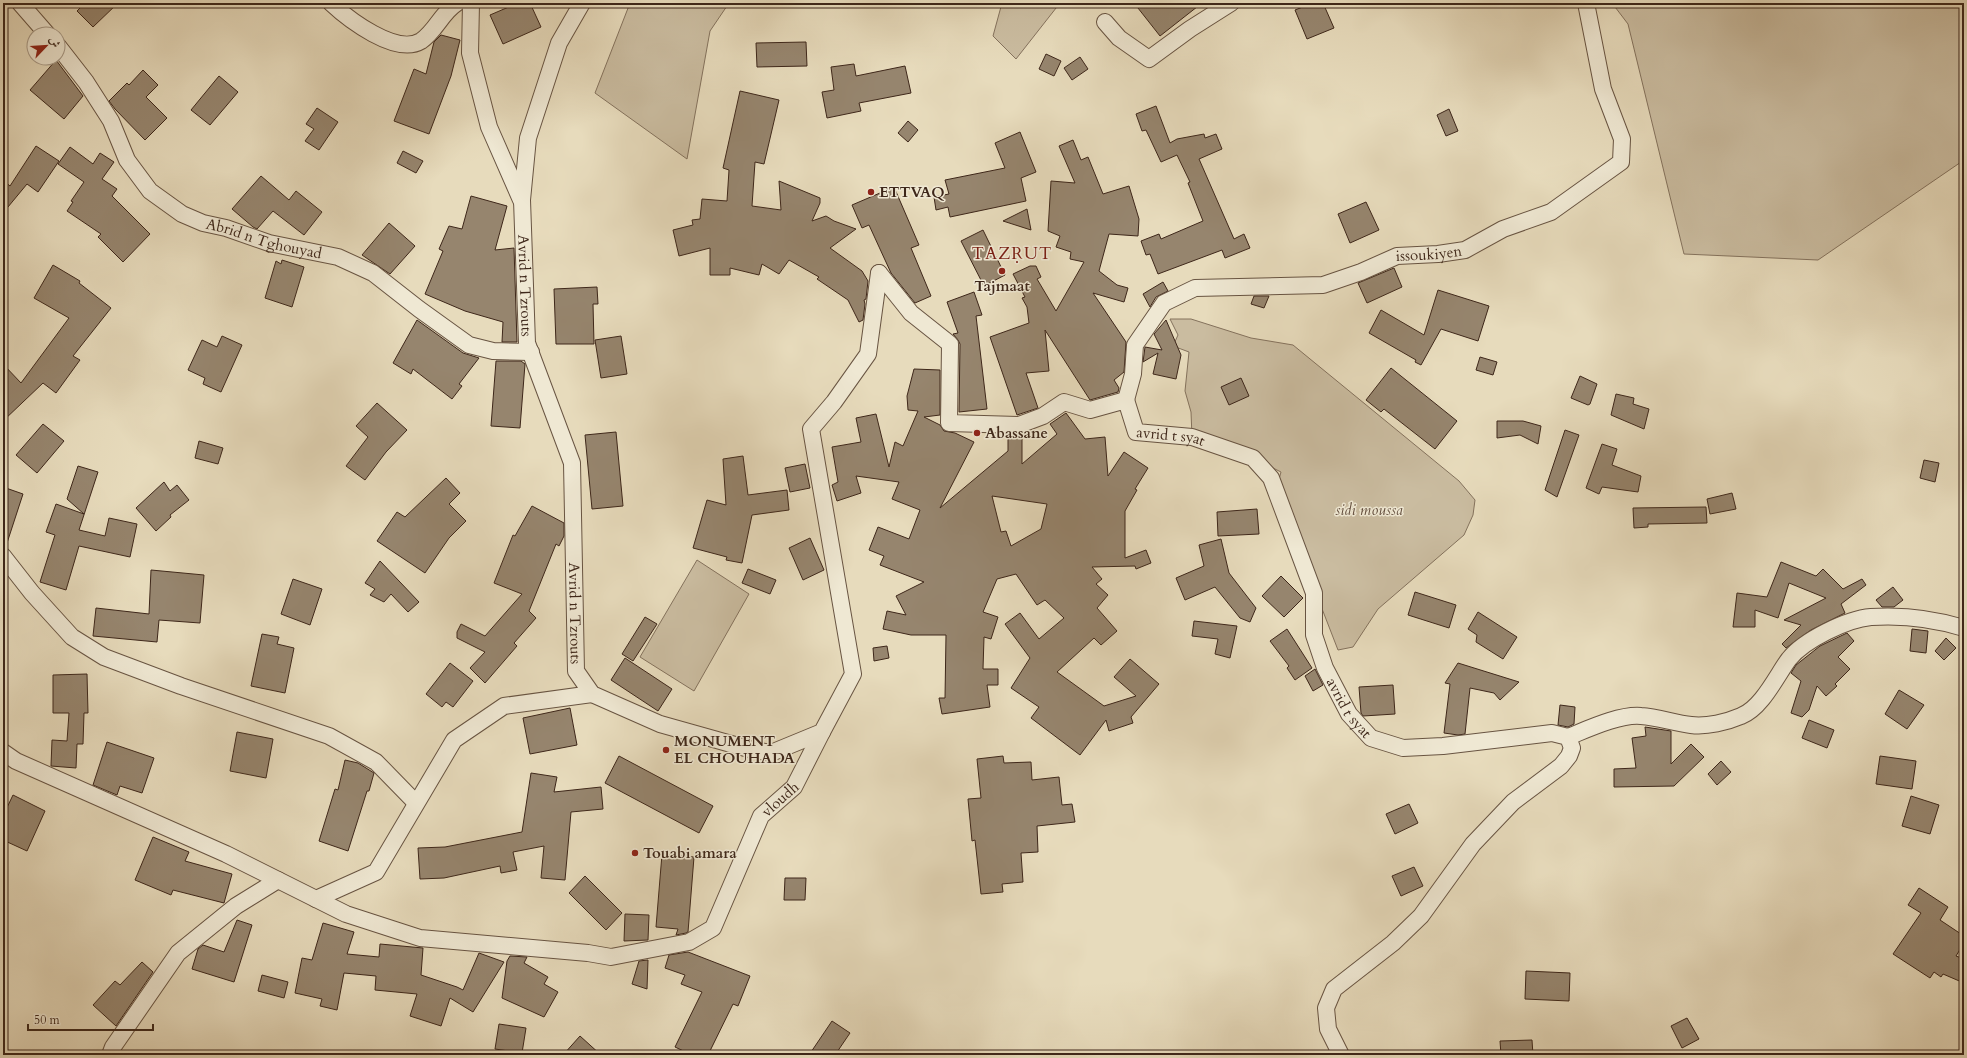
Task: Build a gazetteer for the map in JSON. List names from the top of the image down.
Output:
{
  "streets": {
    "street": [
      "Abrid n Tghouyad",
      "issoukiyen",
      "Avrid n Tzrouts",
      "avrid t syat",
      "vloudh"
    ]
  },
  "crossings": [
    ["Abrid n Tghouyad", "Avrid n Tzrouts"],
    ["issoukiyen", "avrid t syat"]
  ],
  "districts": ["TAZṚUT"],
  "parks": ["sidi moussa"],
  "places": [
    "ETTVAQ",
    "Tajmaat",
    "Abassane",
    "MONUMENT EL CHOUHADA",
    "Touabi amara"
  ],
  "scale_bar": "50 m",
  "north": "top right"
}
